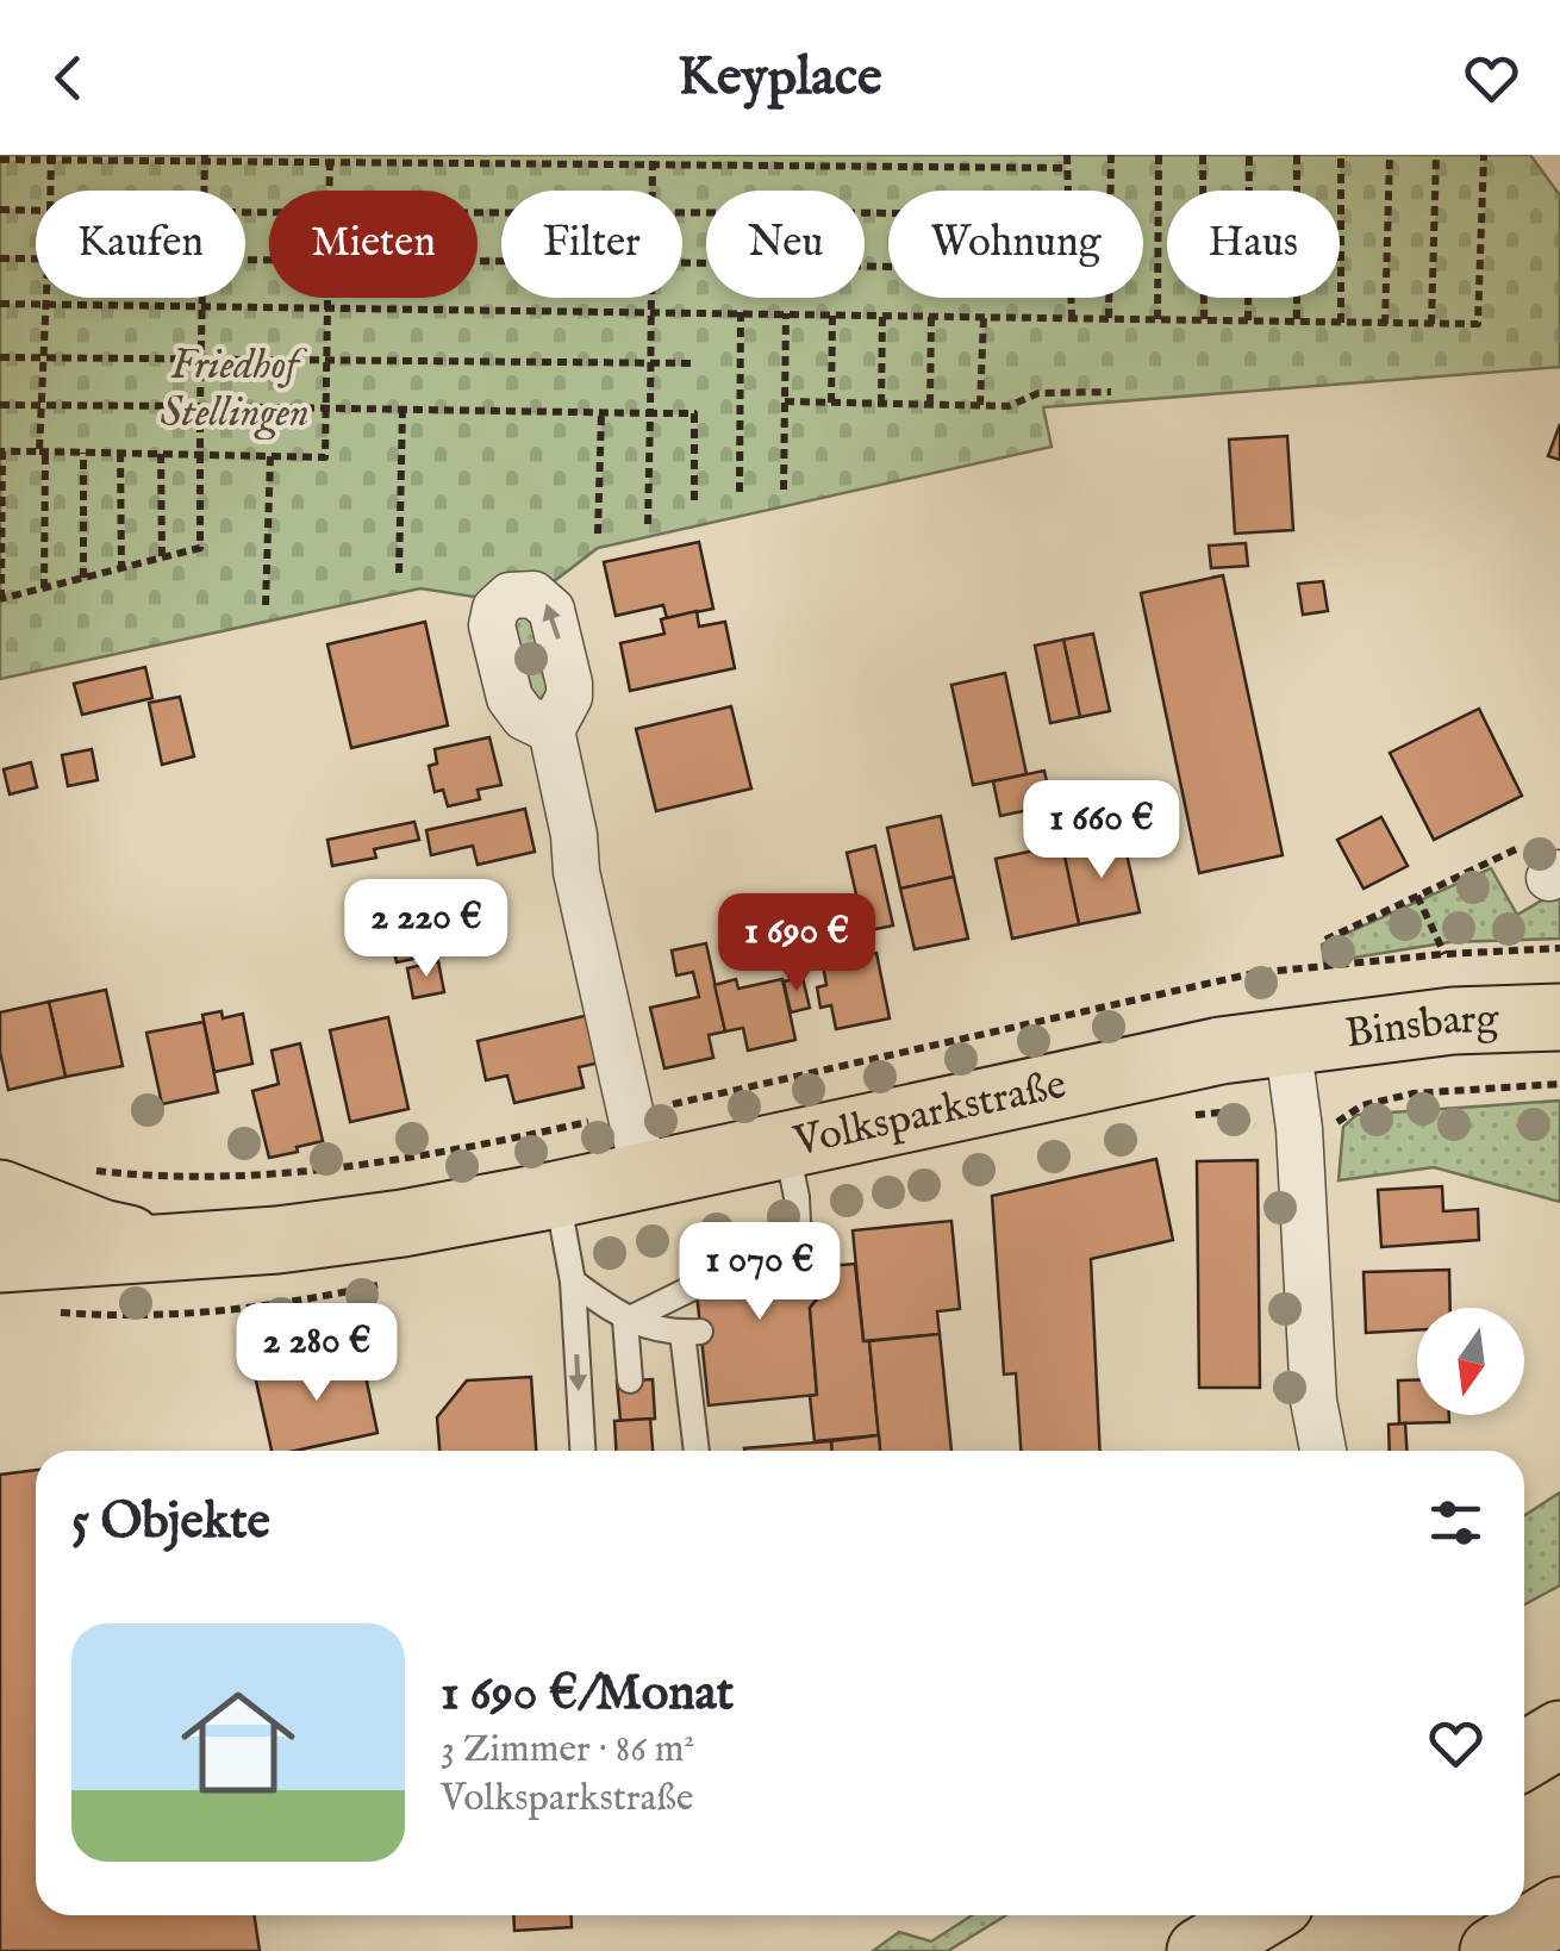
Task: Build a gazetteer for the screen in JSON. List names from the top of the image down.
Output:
{
  "streets": {
    "main road": ["Binsbarg", "Volksparkstraße"]
  },
  "crossings": [
    ["Binsbarg", "Volksparkstraße"]
  ],
  "parks": ["Friedhof Stellingen"],
  "north": "bottom",
  "page": {
    "header": "Keyplace",
    "chip": [
      "Kaufen",
      "Mieten",
      "Filter",
      "Neu",
      "Wohnung",
      "Haus"
    ],
    "price": [
      "1 660 €",
      "2 220 €",
      "1 690 €",
      "1 070 €",
      "2 280 €"
    ],
    "heading": "5 Objekte",
    "list": [
      {
        "name": "1 690 €/Monat",
        "note": "3 Zimmer · 86 m² · Volksparkstraße"
      }
    ]
  }
}
